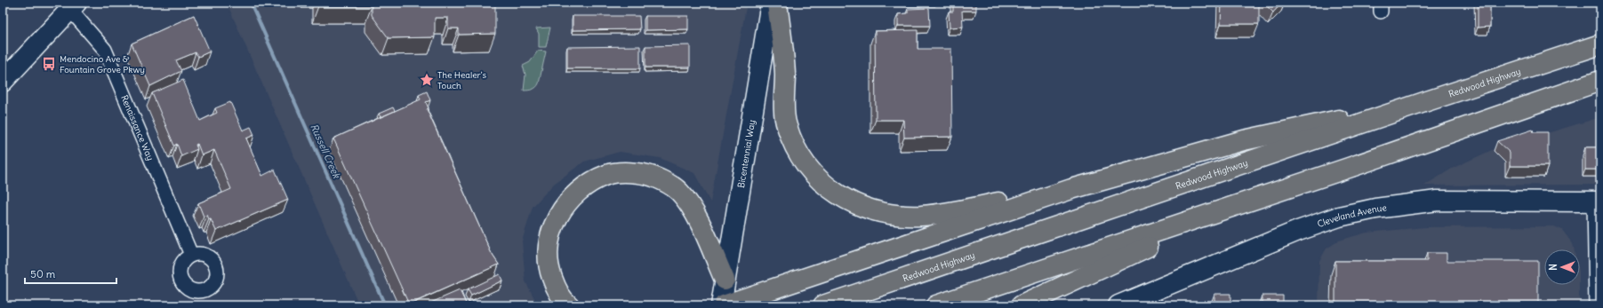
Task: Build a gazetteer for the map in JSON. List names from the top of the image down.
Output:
{
  "streets": {
    "highway": ["Redwood Highway"],
    "main road": ["Bicentennial Way", "Cleveland Avenue"],
    "street": ["Renaissance Way"]
  },
  "water": ["Russell Creek"],
  "places": {
    "bus stop": ["Mendocino Ave & Fountain Grove Pkwy"],
    "place": ["The Healer's Touch"]
  },
  "scale_bar": "50 m",
  "north": "left"
}
